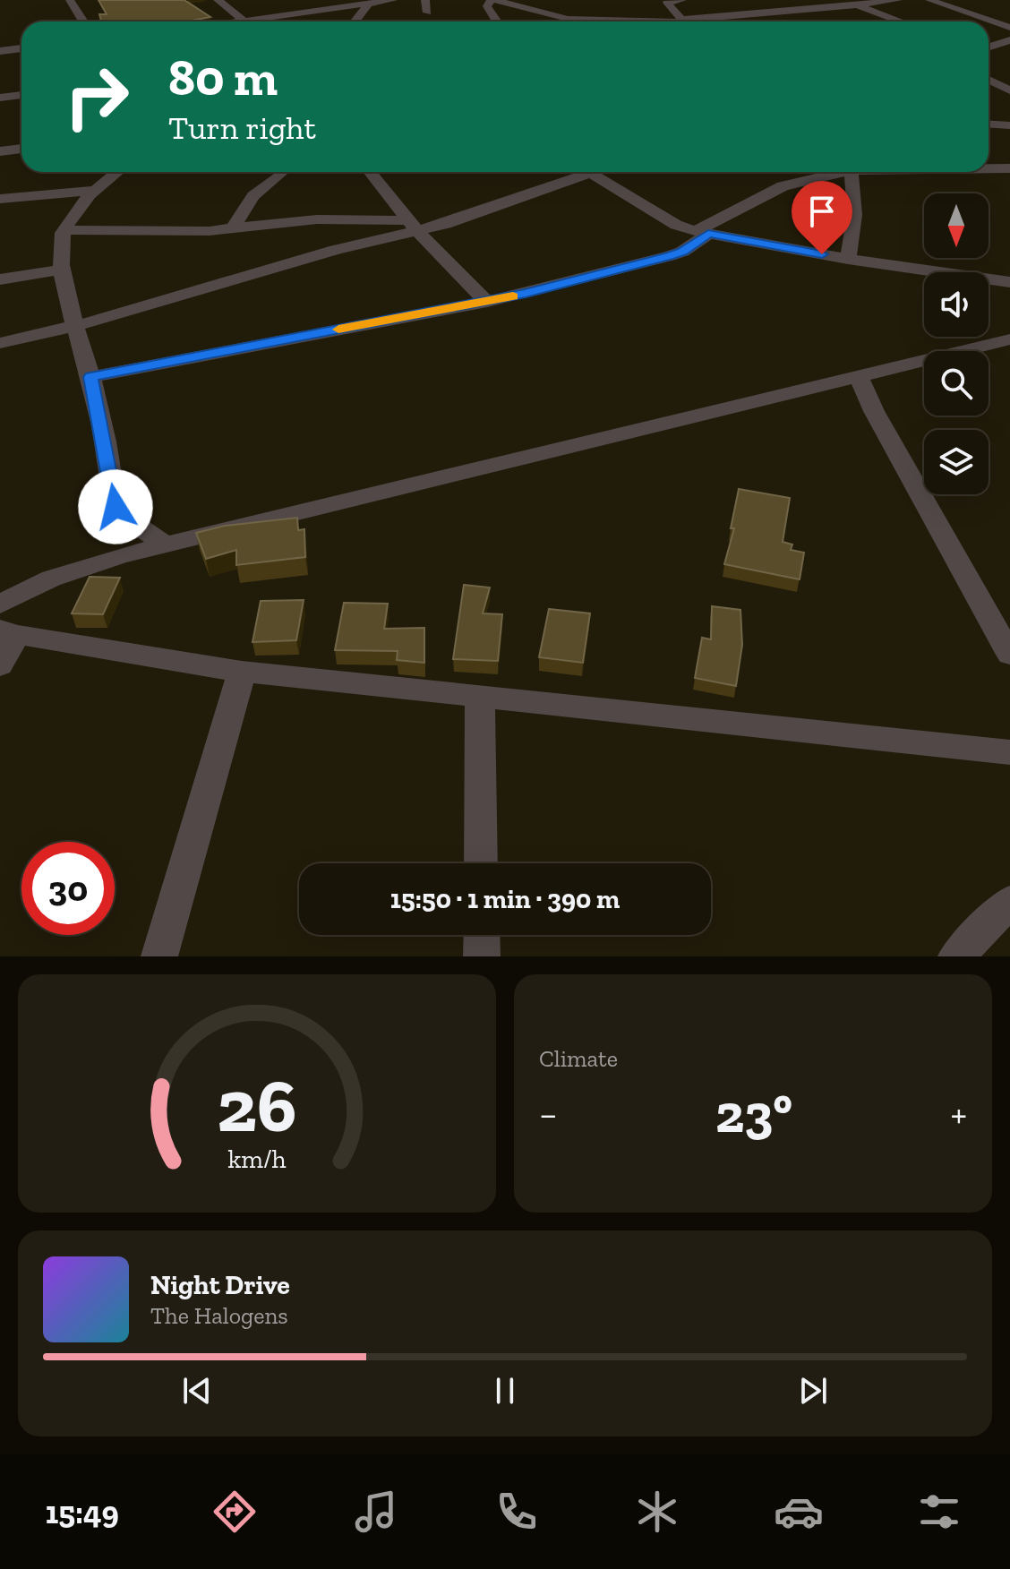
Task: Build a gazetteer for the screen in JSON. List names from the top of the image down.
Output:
{
  "north": "bottom",
  "page": {
    "turn": ["80 m", "Turn right"],
    "limit": "30",
    "trip": "15:50 · 1 min · 390 m",
    "tile": "Climate",
    "heat": ["−", "23°", "+"],
    "song": ["Night Drive", "The Halogens"],
    "tabs": "15:49",
    "gauge": ["26", "km/h"]
  }
}
